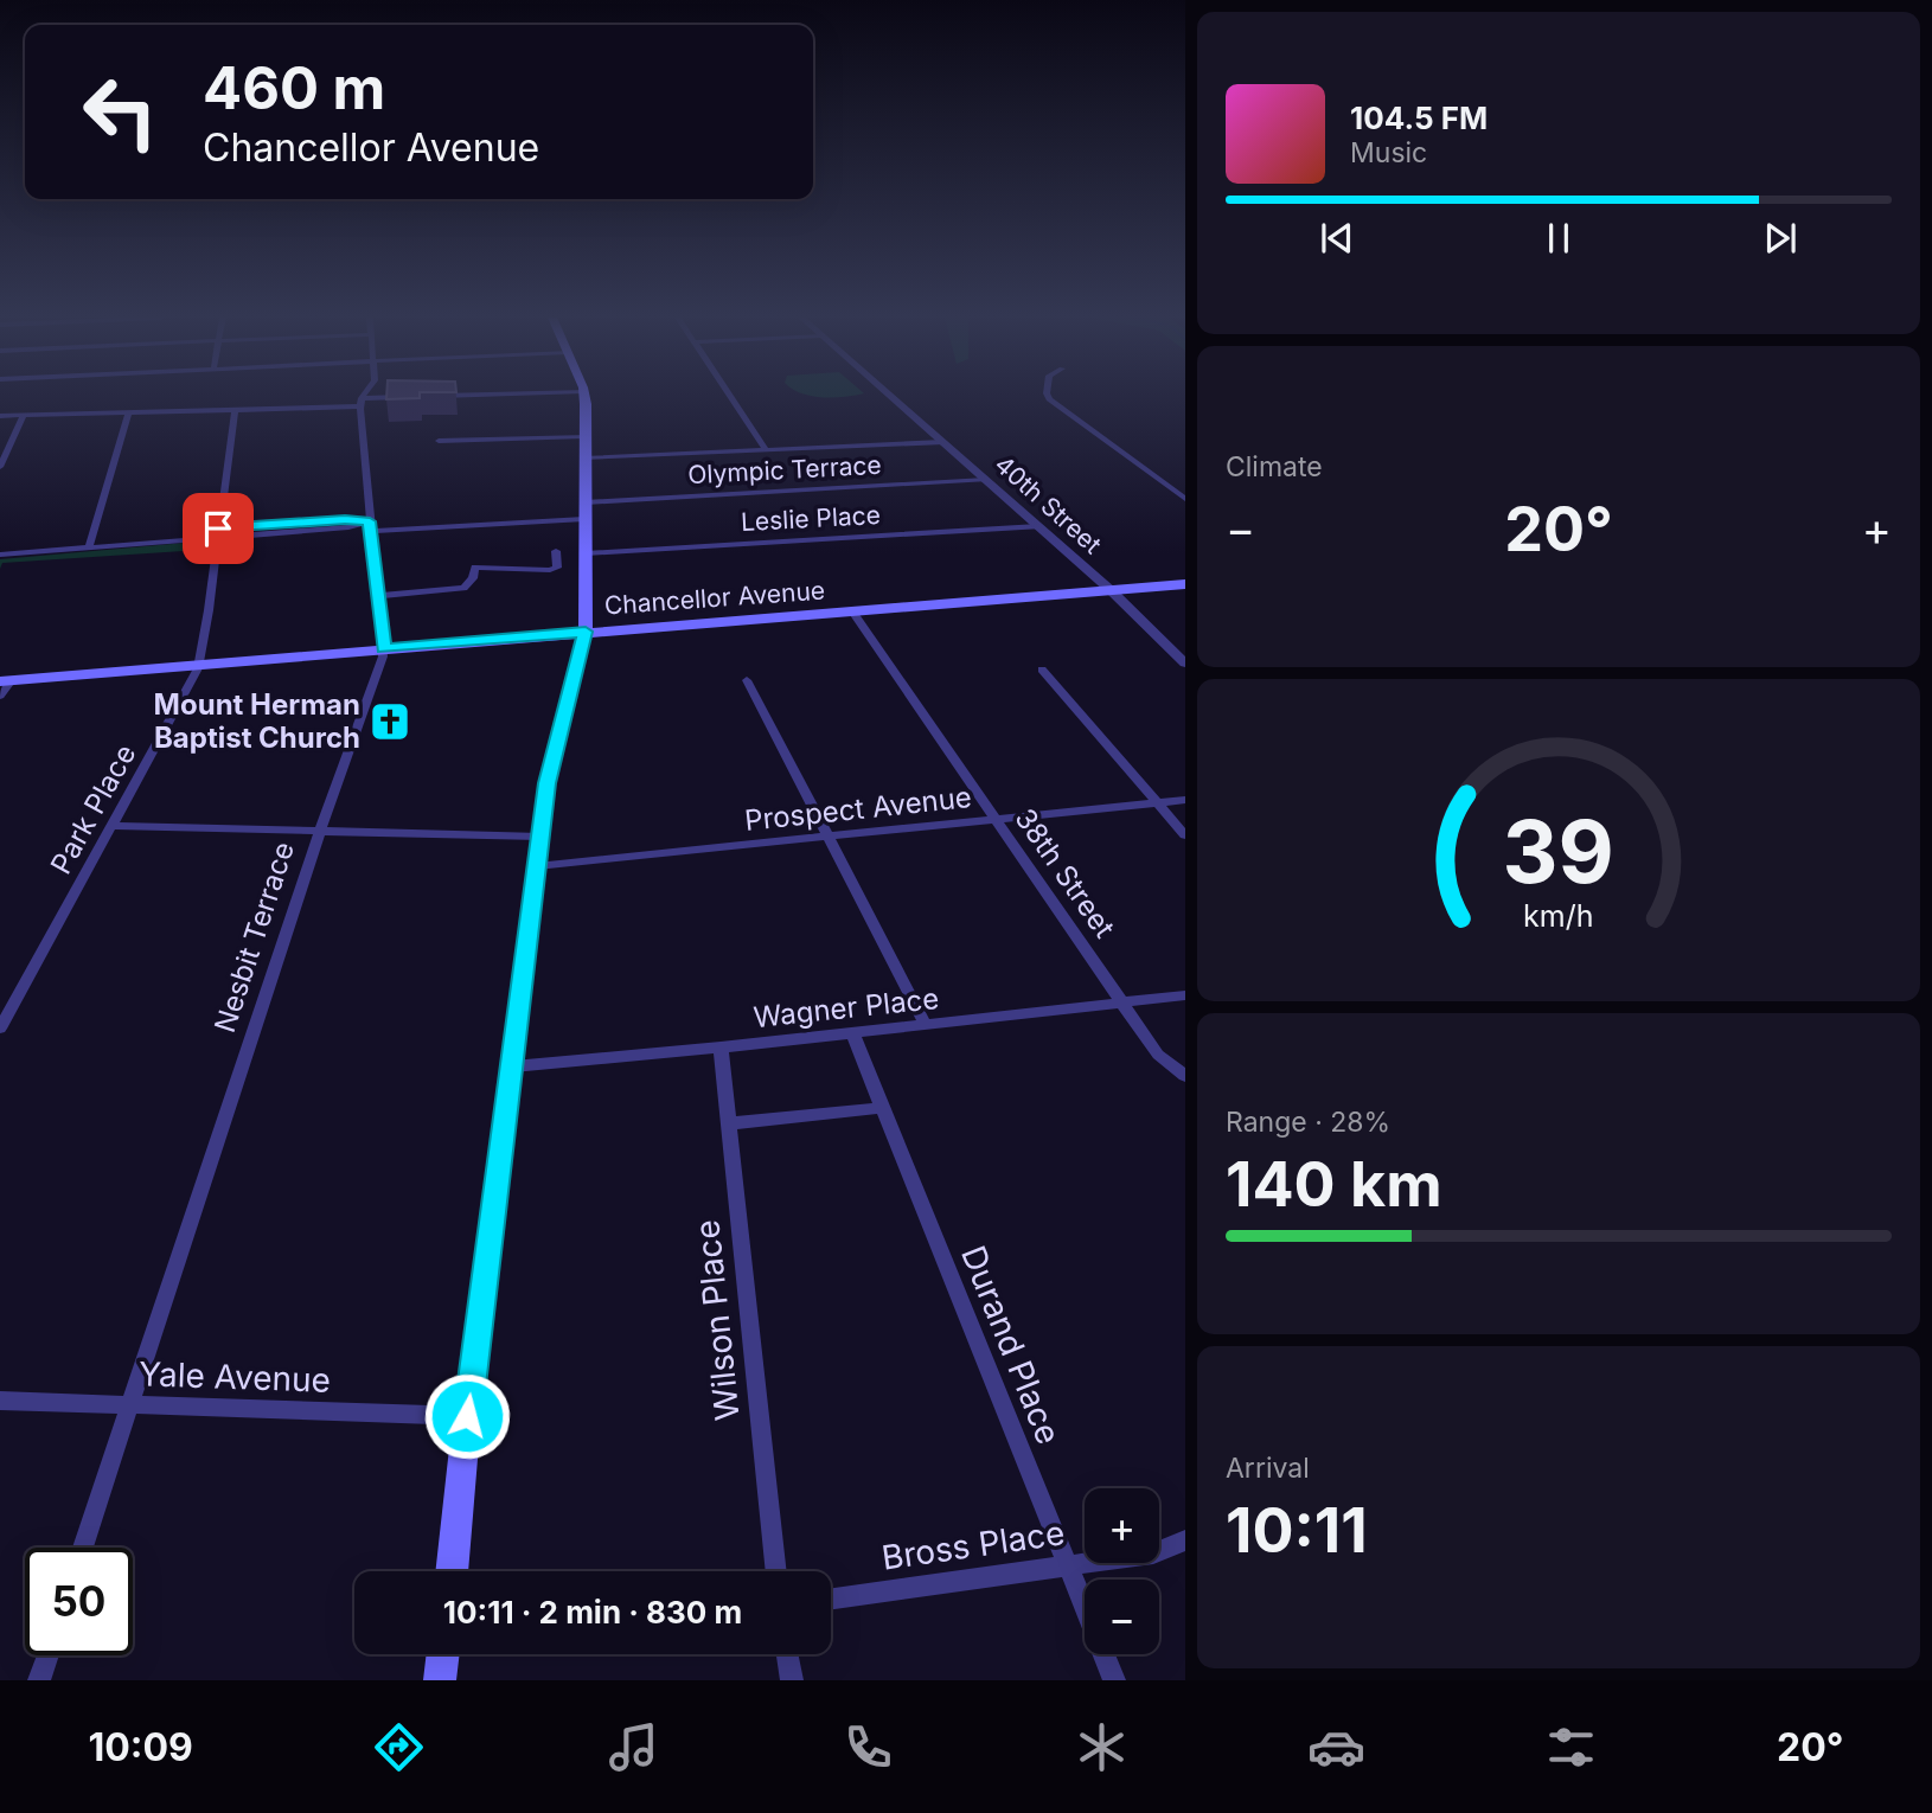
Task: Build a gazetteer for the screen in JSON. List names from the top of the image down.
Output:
{
  "streets": {
    "main road": ["Chancellor Avenue"],
    "street": [
      "Olympic Terrace",
      "40th Street",
      "Leslie Place",
      "Park Place",
      "Prospect Avenue",
      "38th Street",
      "Nesbit Terrace",
      "Wagner Place",
      "Wilson Place",
      "Durand Place",
      "Yale Avenue",
      "Bross Place"
    ]
  },
  "crossings": [
    ["Olympic Terrace", "40th Street"],
    ["40th Street", "Leslie Place"],
    ["40th Street", "Chancellor Avenue"],
    ["Chancellor Avenue", "Park Place"],
    ["Chancellor Avenue", "38th Street"],
    ["Chancellor Avenue", "Nesbit Terrace"],
    ["Prospect Avenue", "38th Street"],
    ["38th Street", "Wagner Place"],
    ["Nesbit Terrace", "Yale Avenue"],
    ["Wagner Place", "Wilson Place"],
    ["Wagner Place", "Durand Place"],
    ["Durand Place", "Bross Place"]
  ],
  "places": {
    "church": ["Mount Herman Baptist Church"]
  },
  "page": {
    "turn": ["460 m", "Chancellor Avenue"],
    "song": ["104.5 FM", "Music"],
    "tile": [
      "Climate",
      ["Range · 28%", "140 km"],
      ["Arrival", "10:11"]
    ],
    "heat": ["−", "20°", "+"],
    "map_buttons": ["+", "−"],
    "limit": "50",
    "trip": "10:11 · 2 min · 830 m",
    "tabs": ["10:09", "20°"],
    "gauge": ["39", "km/h"]
  }
}
